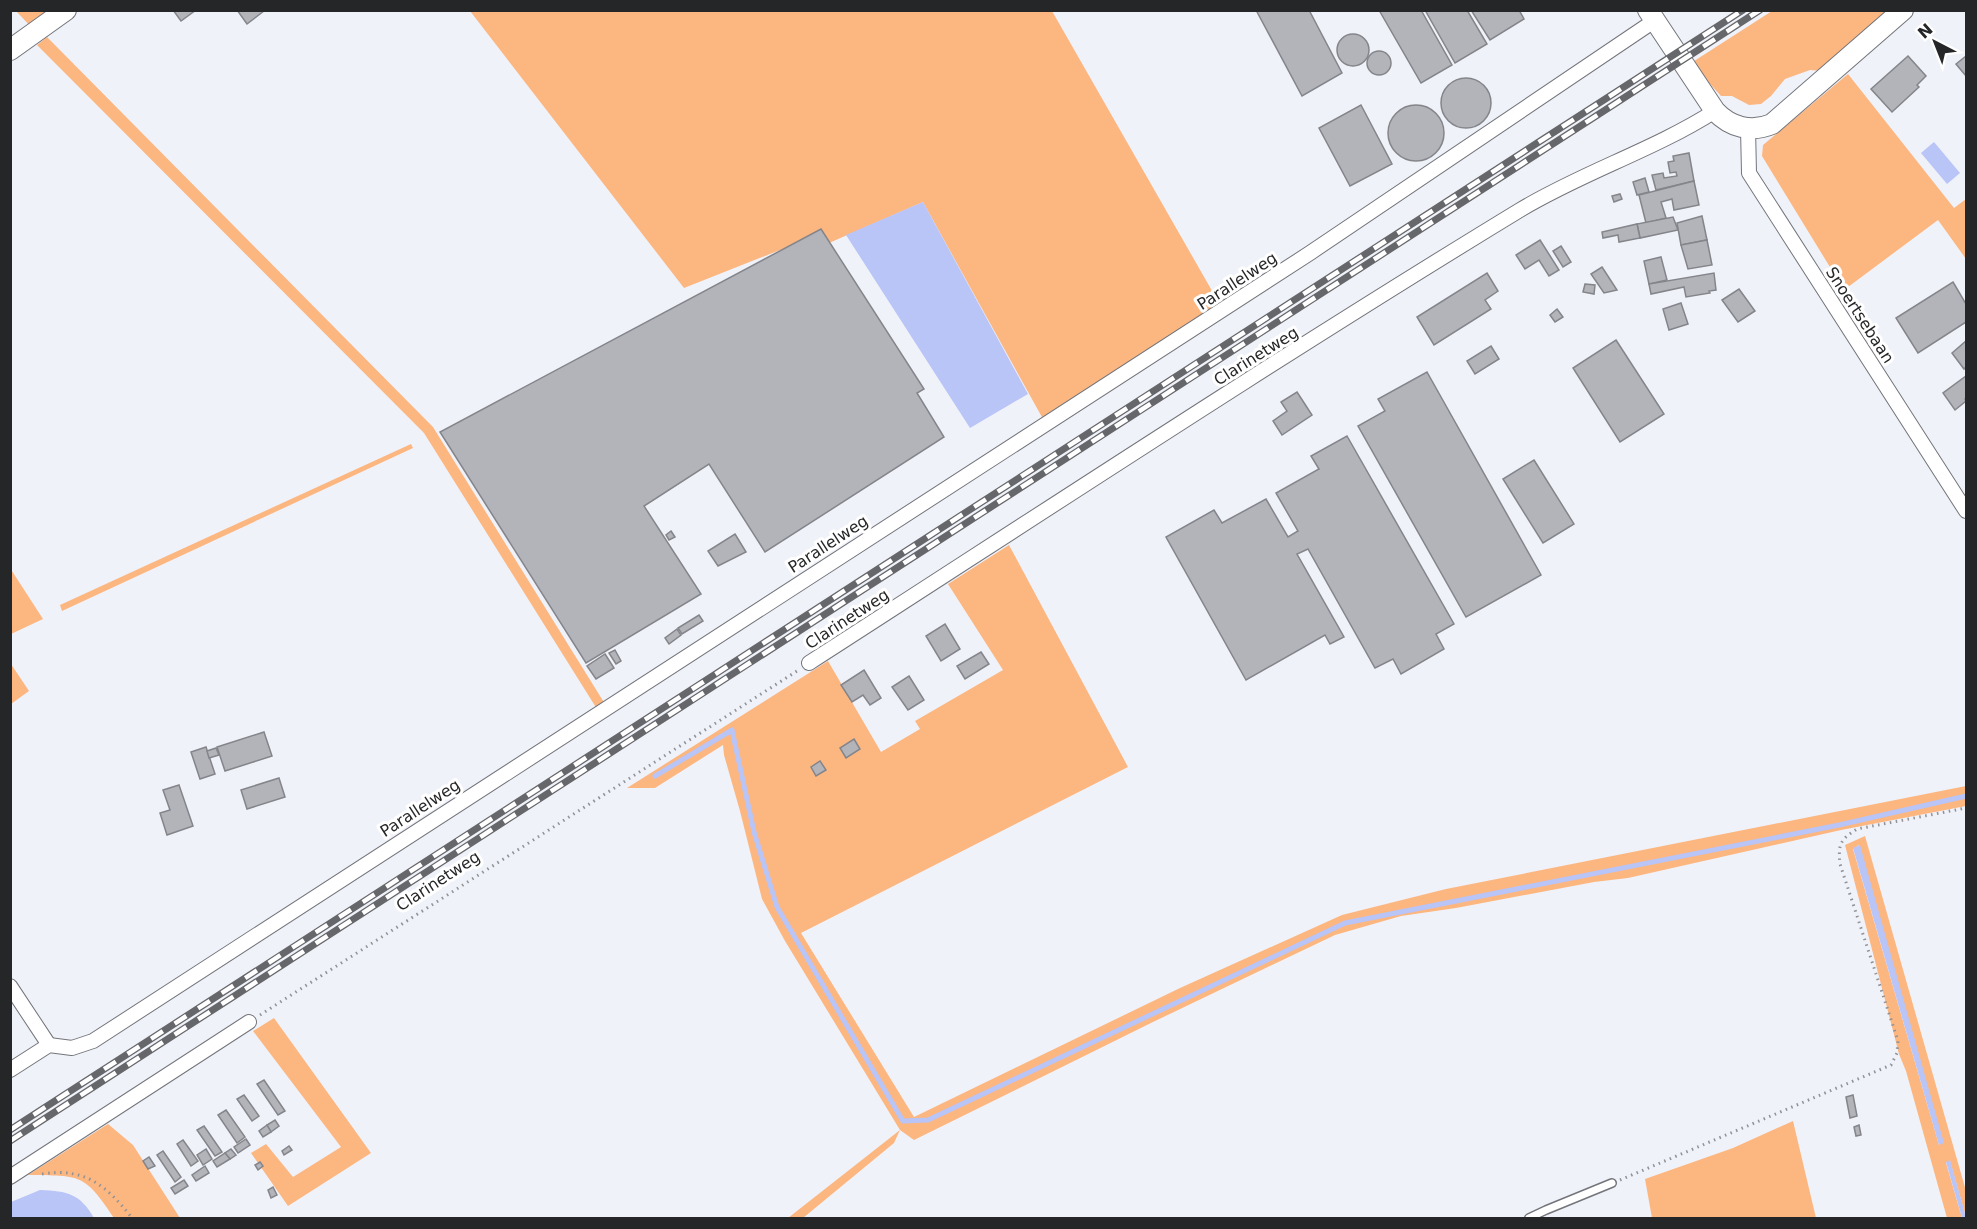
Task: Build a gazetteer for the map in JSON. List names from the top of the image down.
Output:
{
  "streets": {
    "street": ["Parallelweg", "Snoertsebaan", "Clarinetweg"]
  },
  "north": "top left"
}
